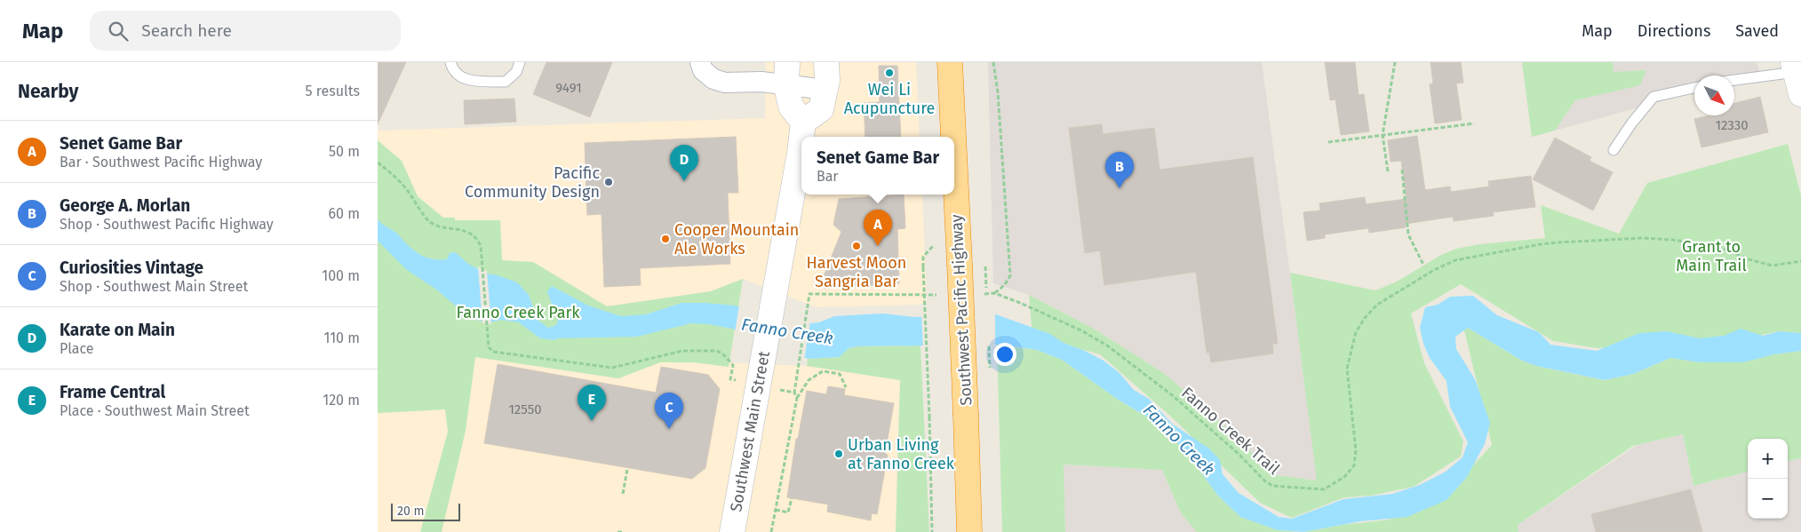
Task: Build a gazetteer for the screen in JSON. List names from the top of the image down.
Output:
{
  "streets": {
    "highway": ["Southwest Pacific Highway"],
    "street": ["Southwest Main Street"],
    "path": ["Fanno Creek Trail"]
  },
  "water": ["Fanno Creek"],
  "parks": ["Grant to Main Trail", "Fanno Creek Park"],
  "places": [
    "Wei Li Acupuncture",
    "Pacific Community Design",
    "Cooper Mountain Ale Works",
    "Harvest Moon Sangria Bar",
    "Urban Living at Fanno Creek"
  ],
  "house_numbers": ["9491", "12330", "12550"],
  "scale_bar": "20 m",
  "north": "bottom right",
  "page": {
    "header": "Map",
    "search": "Search here",
    "nav": ["Map", "Directions", "Saved"],
    "heading": ["Nearby", "5 results"],
    "list": [
      {
        "mark": "A",
        "name": "Senet Game Bar",
        "note": "Bar · Southwest Pacific Highway",
        "value": "50 m"
      },
      {
        "mark": "B",
        "name": "George A. Morlan",
        "note": "Shop · Southwest Pacific Highway",
        "value": "60 m"
      },
      {
        "mark": "C",
        "name": "Curiosities Vintage",
        "note": "Shop · Southwest Main Street",
        "value": "100 m"
      },
      {
        "mark": "D",
        "name": "Karate on Main",
        "note": "Place",
        "value": "110 m"
      },
      {
        "mark": "E",
        "name": "Frame Central",
        "note": "Place · Southwest Main Street",
        "value": "120 m"
      }
    ],
    "popup": ["Senet Game Bar", "Bar"],
    "pins": [
      "D",
      "B",
      "A",
      "E",
      "C"
    ],
    "map_buttons": ["+", "−"],
    "scale": "20 m"
  }
}
